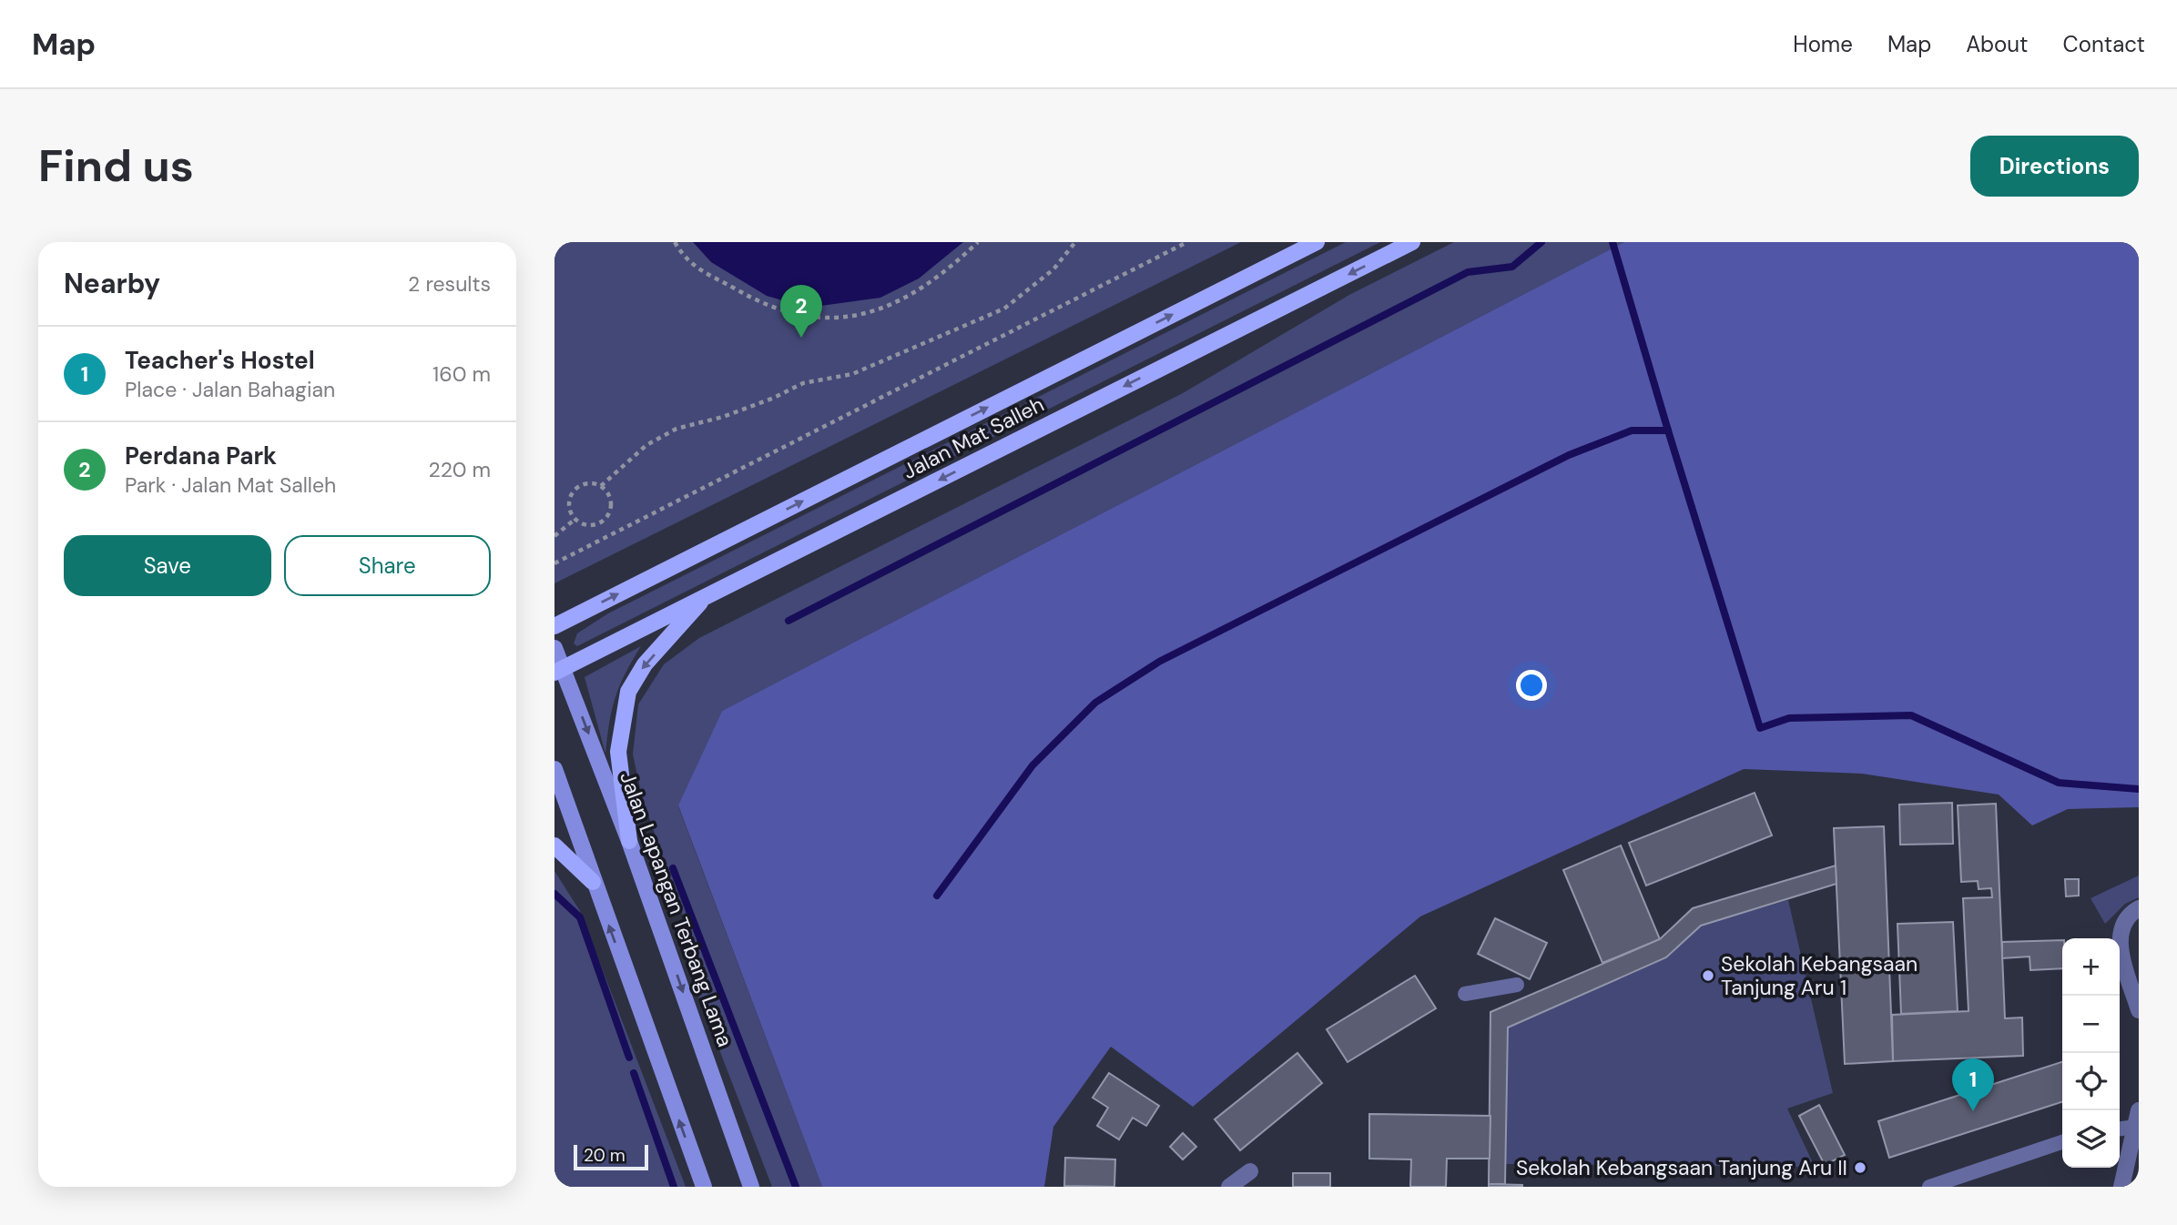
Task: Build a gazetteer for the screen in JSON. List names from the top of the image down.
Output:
{
  "streets": {
    "main road": ["Jalan Mat Salleh", "Jalan Lapangan Terbang Lama"]
  },
  "crossings": [
    ["Jalan Mat Salleh", "Jalan Lapangan Terbang Lama"]
  ],
  "places": ["Sekolah Kebangsaan Tanjung Aru 1", "Sekolah Kebangsaan Tanjung Aru II"],
  "scale_bar": "20 m",
  "page": {
    "header": "Map",
    "nav": [
      "Home",
      "Map",
      "About",
      "Contact"
    ],
    "buttons": [
      "Directions",
      ["Save", "Share"]
    ],
    "title": "Find us",
    "heading": ["Nearby", "2 results"],
    "pins": ["2", "1"],
    "list": [
      {
        "mark": "1",
        "name": "Teacher's Hostel",
        "note": "Place · Jalan Bahagian",
        "value": "160 m"
      },
      {
        "mark": "2",
        "name": "Perdana Park",
        "note": "Park · Jalan Mat Salleh",
        "value": "220 m"
      }
    ],
    "map_buttons": ["+", "−"],
    "scale": "20 m"
  }
}
